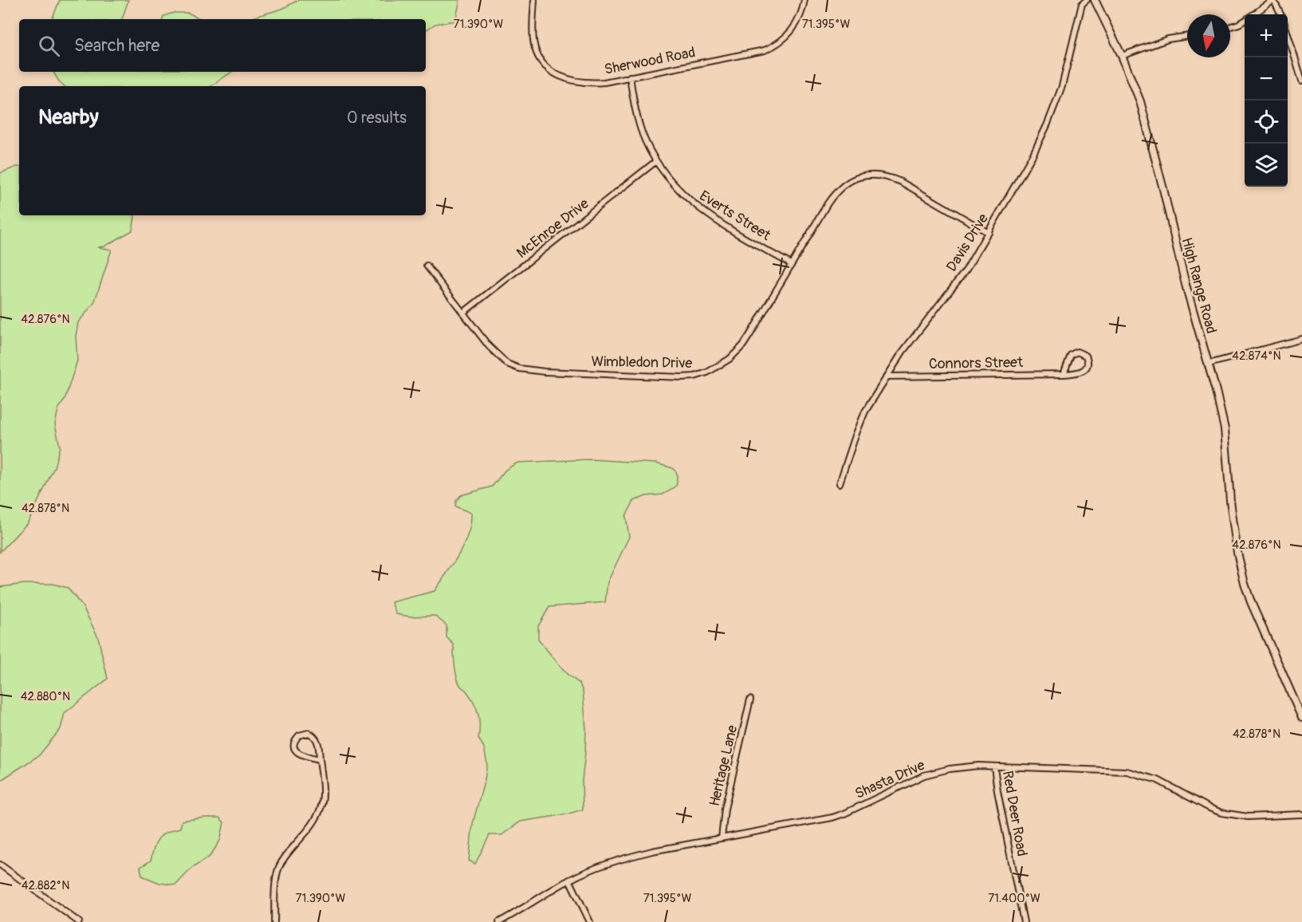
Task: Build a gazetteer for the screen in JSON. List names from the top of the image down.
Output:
{
  "streets": {
    "street": [
      "Sherwood Road",
      "Everts Street",
      "McEnroe Drive",
      "Davis Drive",
      "High Range Road",
      "Wimbledon Drive",
      "Connors Street",
      "Heritage Lane",
      "Shasta Drive",
      "Red Deer Road"
    ]
  },
  "crossings": [
    ["Sherwood Road", "Everts Street"],
    ["Everts Street", "McEnroe Drive"],
    ["Everts Street", "Wimbledon Drive"],
    ["McEnroe Drive", "Wimbledon Drive"],
    ["Davis Drive", "Wimbledon Drive"],
    ["Davis Drive", "Connors Street"],
    ["Heritage Lane", "Shasta Drive"],
    ["Shasta Drive", "Red Deer Road"]
  ],
  "north": "bottom",
  "page": {
    "map_buttons": ["+", "−"],
    "search": "Search here",
    "heading": ["Nearby", "0 results"]
  },
  "coordinates": [
    "71.390°W",
    "71.395°W",
    "42.876°N",
    "42.874°N",
    "42.878°N",
    "42.880°N",
    "42.882°N",
    "71.400°W"
  ]
}
